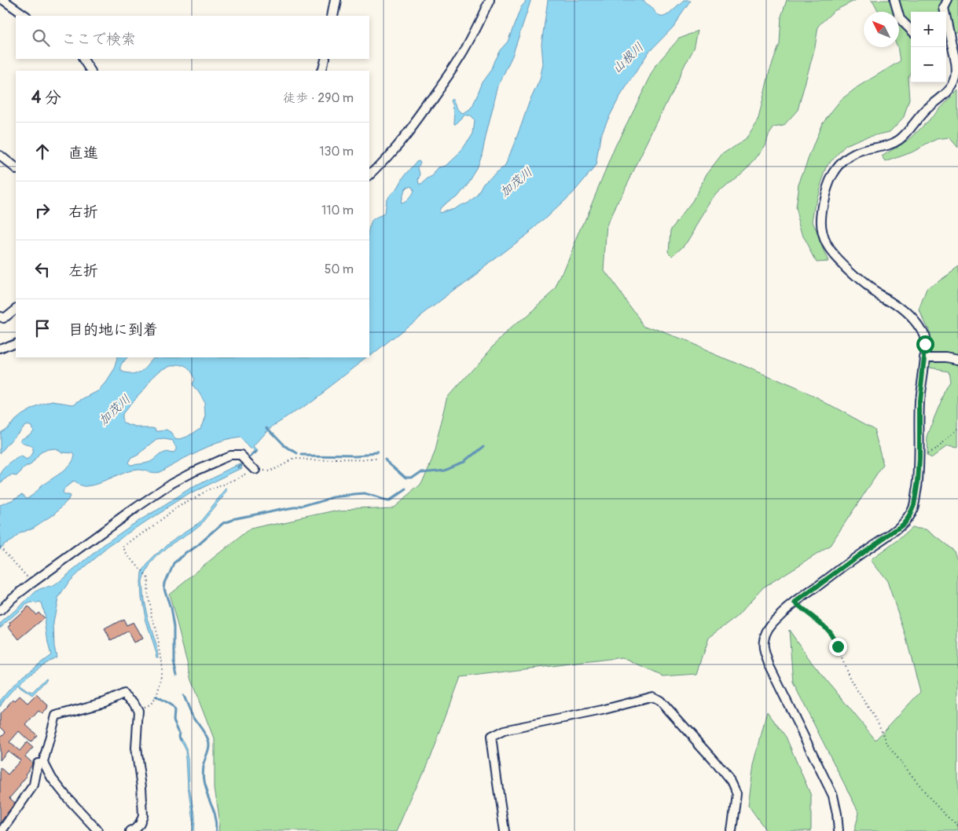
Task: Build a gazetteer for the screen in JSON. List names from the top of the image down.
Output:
{
  "water": ["山根川", "加茂川"],
  "north": "top left",
  "page": {
    "map_buttons": ["+", "−"],
    "search": "ここで検索",
    "heading": ["4 分", "徒歩 · 290 m"],
    "list": [
      ["直進", "130 m"],
      ["右折", "110 m"],
      ["左折", "50 m"],
      "目的地に到着"
    ]
  }
}
